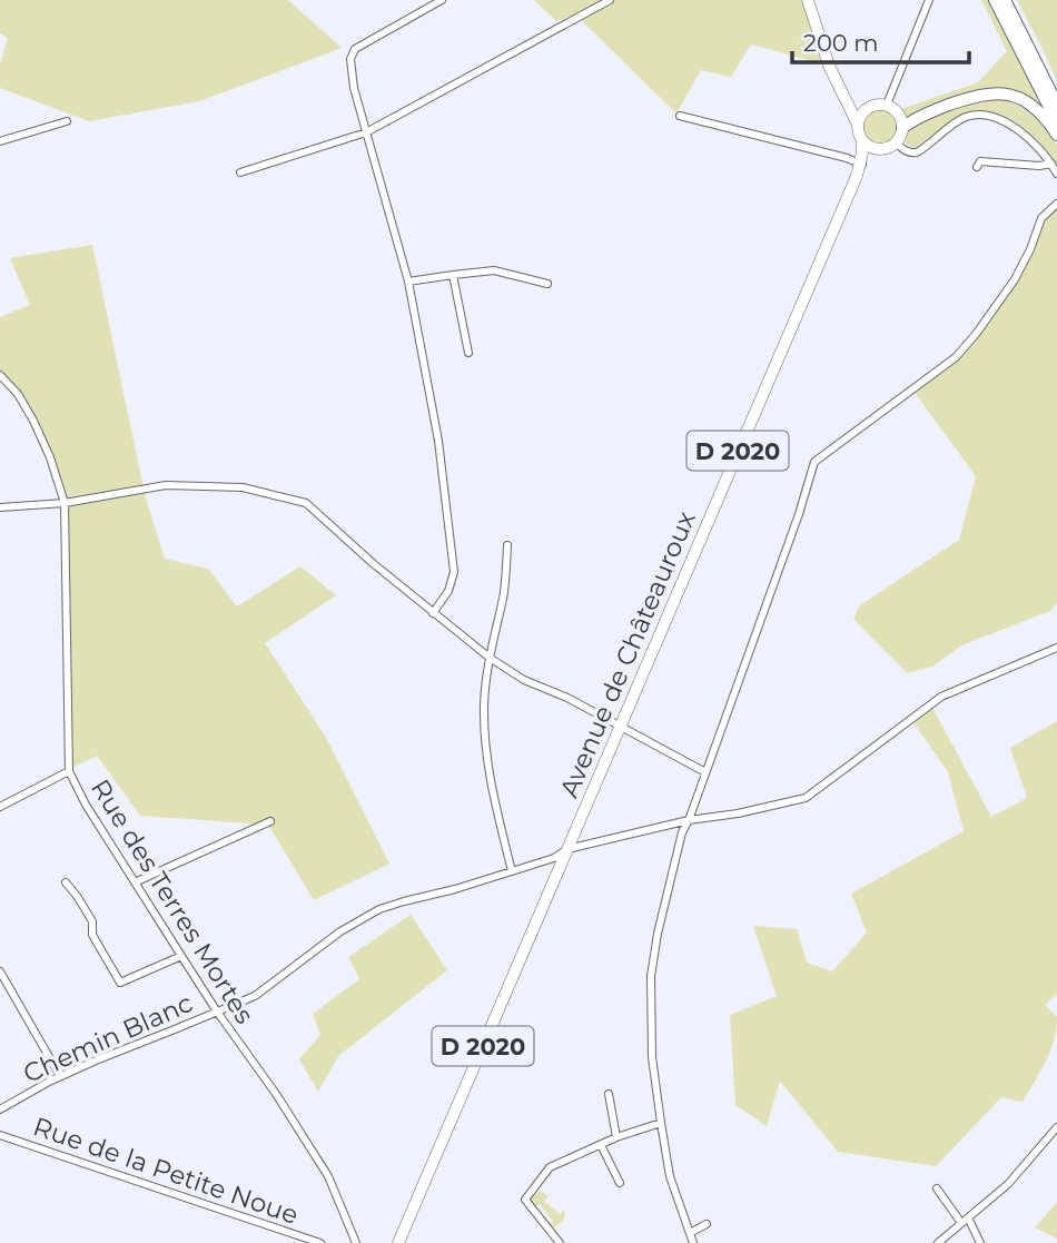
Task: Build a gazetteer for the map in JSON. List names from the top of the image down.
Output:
{
  "streets": {
    "main road": ["D 2020", "Avenue de Châteauroux"],
    "street": ["Rue des Terres Mortes", "Chemin Blanc", "Rue de la Petite Noue"]
  },
  "crossings": [
    ["D 2020", "Avenue de Châteauroux"],
    ["D 2020", "Chemin Blanc"],
    ["Avenue de Châteauroux", "Chemin Blanc"],
    ["Rue des Terres Mortes", "Chemin Blanc"]
  ],
  "scale_bar": "200 m"
}
